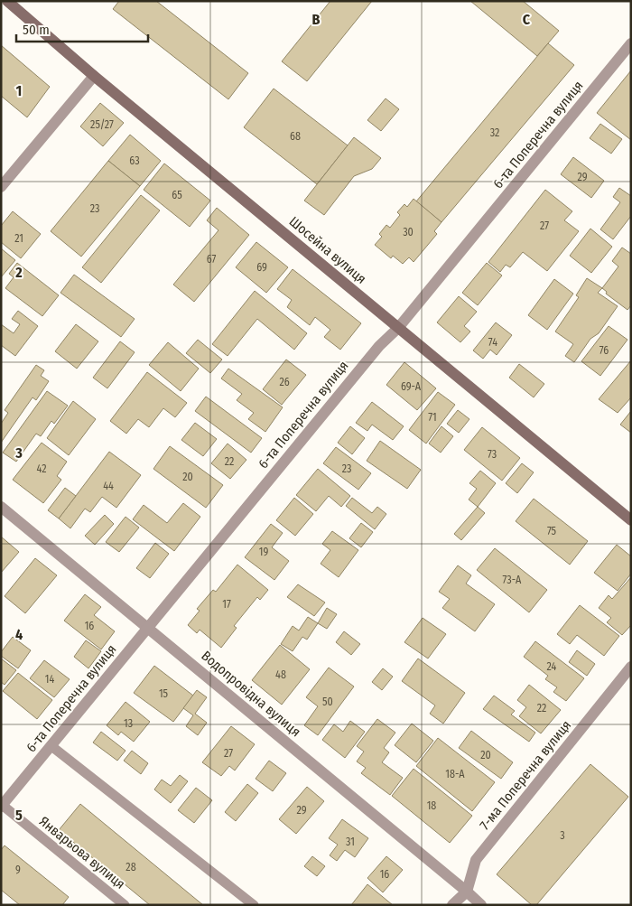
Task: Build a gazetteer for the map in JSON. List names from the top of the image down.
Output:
{
  "streets": {
    "street": [
      "6-та Поперечна вулиця",
      "Шосейна вулиця",
      "Водопровідна вулиця",
      "7-ма Поперечна вулиця"
    ],
    "lane": ["Январьова вулиця"]
  },
  "crossings": [
    ["6-та Поперечна вулиця", "Шосейна вулиця"],
    ["6-та Поперечна вулиця", "Водопровідна вулиця"],
    ["6-та Поперечна вулиця", "Январьова вулиця"],
    ["Водопровідна вулиця", "7-ма Поперечна вулиця"]
  ],
  "house_numbers": [
    "25/27",
    "32",
    "68",
    "63",
    "29",
    "65",
    "23",
    "27",
    "30",
    "21",
    "67",
    "69",
    "74",
    "76",
    "26",
    "69-А",
    "71",
    "73",
    "22",
    "42",
    "23",
    "20",
    "44",
    "75",
    "19",
    "73-А",
    "17",
    "16",
    "24",
    "48",
    "14",
    "15",
    "50",
    "22",
    "13",
    "27",
    "20",
    "18-А",
    "18",
    "29",
    "3",
    "31",
    "28",
    "9",
    "16"
  ],
  "scale_bar": "50 m",
  "grid": {
    "columns": ["B", "C"],
    "rows": [
      "1",
      "2",
      "3",
      "4",
      "5"
    ]
  }
}
